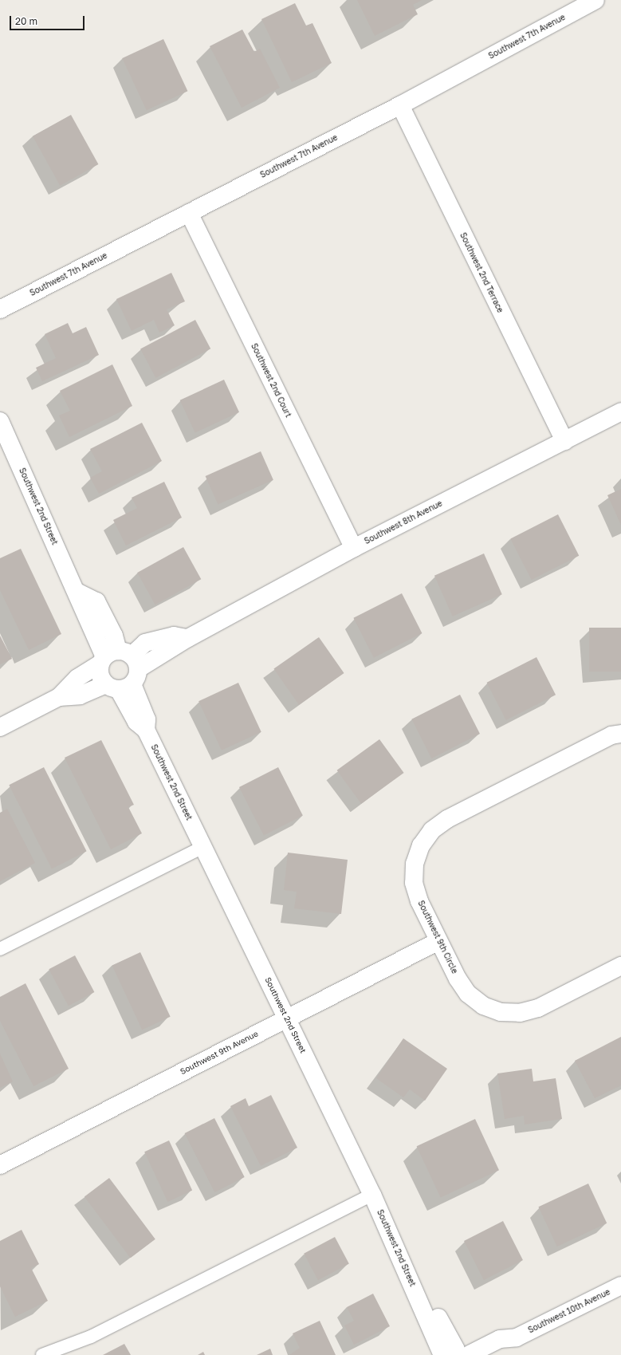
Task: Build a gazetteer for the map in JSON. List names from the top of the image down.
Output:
{
  "streets": {
    "street": [
      "Southwest 7th Avenue",
      "Southwest 2nd Terrace",
      "Southwest 2nd Court",
      "Southwest 2nd Street",
      "Southwest 8th Avenue",
      "Southwest 9th Circle",
      "Southwest 9th Avenue",
      "Southwest 10th Avenue"
    ]
  },
  "crossings": [
    ["Southwest 7th Avenue", "Southwest 2nd Terrace"],
    ["Southwest 7th Avenue", "Southwest 2nd Court"],
    ["Southwest 2nd Terrace", "Southwest 8th Avenue"],
    ["Southwest 2nd Court", "Southwest 8th Avenue"],
    ["Southwest 2nd Street", "Southwest 8th Avenue"],
    ["Southwest 2nd Street", "Southwest 9th Avenue"],
    ["Southwest 2nd Street", "Southwest 10th Avenue"],
    ["Southwest 9th Circle", "Southwest 9th Avenue"]
  ],
  "scale_bar": "20 m"
}
